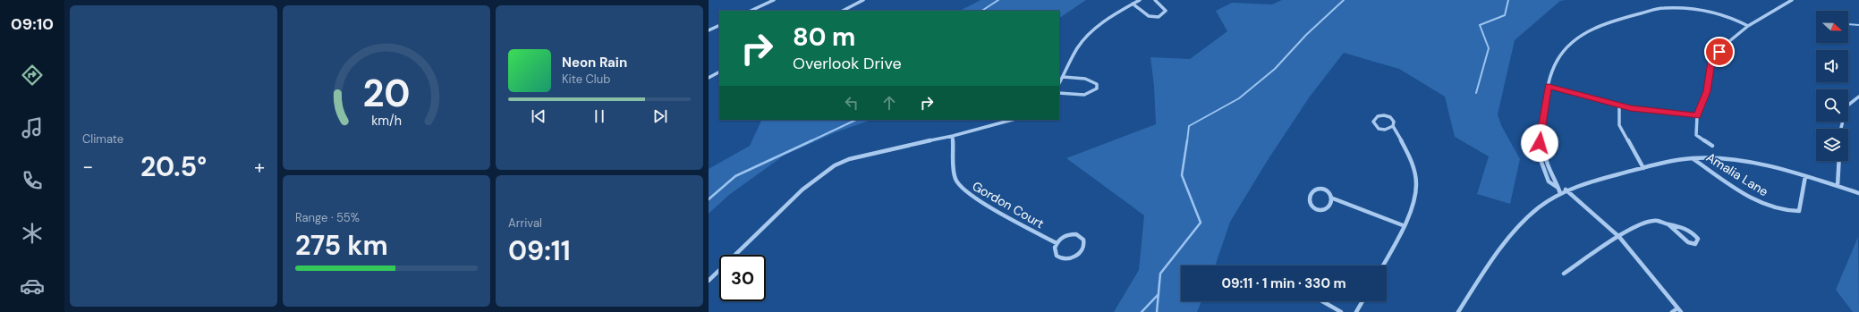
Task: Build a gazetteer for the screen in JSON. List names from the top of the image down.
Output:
{
  "streets": {
    "street": ["Amalia Lane", "Gordon Court"]
  },
  "north": "right",
  "page": {
    "tabs": "09:10",
    "tile": [
      "Climate",
      ["Range · 55%", "275 km"],
      ["Arrival", "09:11"]
    ],
    "turn": ["80 m", "Overlook Drive"],
    "song": ["Neon Rain", "Kite Club"],
    "heat": ["−", "20.5°", "+"],
    "limit": "30",
    "trip": "09:11 · 1 min · 330 m",
    "gauge": ["20", "km/h"]
  }
}
